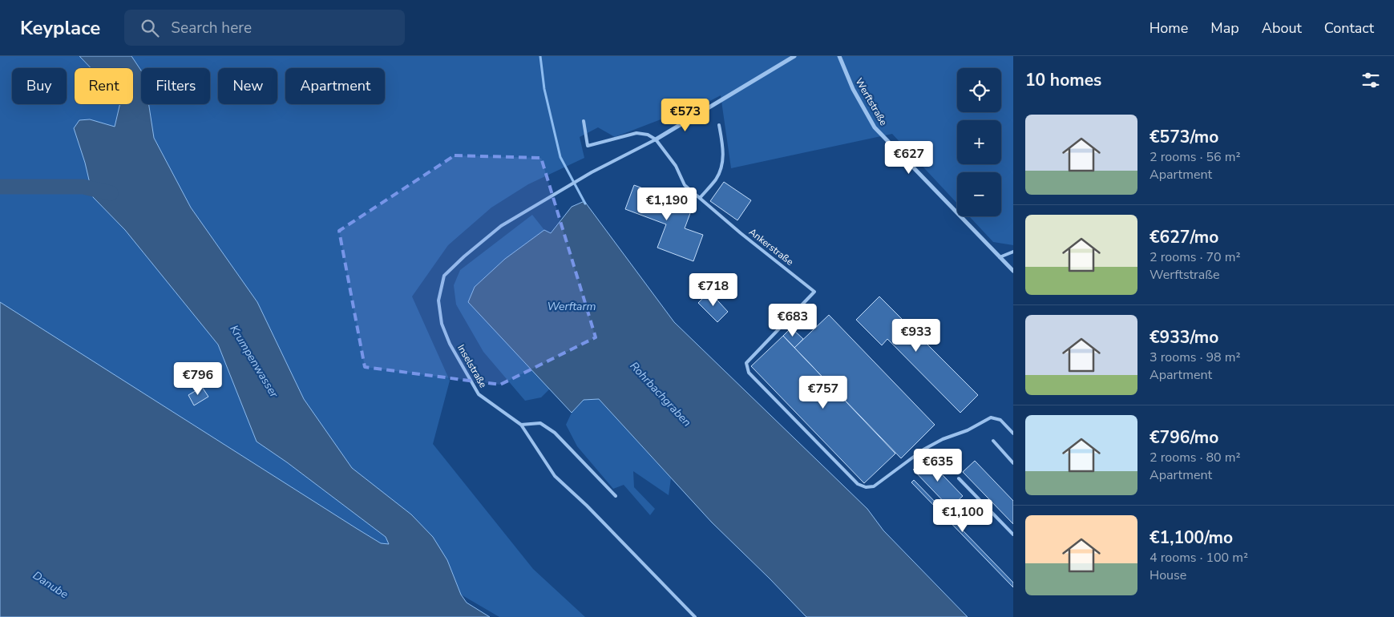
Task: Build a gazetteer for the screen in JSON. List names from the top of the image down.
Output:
{
  "streets": {
    "street": ["Werftstraße"],
    "lane": ["Ankerstraße", "Inselstraße"]
  },
  "crossings": [
    ["Ankerstraße", "Inselstraße"]
  ],
  "water": [
    "Werftarm",
    "Krumpenwasser",
    "Rohrbachgraben",
    "Danube"
  ],
  "page": {
    "header": "Keyplace",
    "search": "Search here",
    "nav": [
      "Home",
      "Map",
      "About",
      "Contact"
    ],
    "heading": "10 homes",
    "map_buttons": ["+", "−"],
    "chip": [
      "Buy",
      "Rent",
      "Filters",
      "New",
      "Apartment"
    ],
    "price": [
      "€573",
      "€627",
      "€1,190",
      "€718",
      "€683",
      "€933",
      "€796",
      "€757",
      "€635",
      "€1,100"
    ],
    "list": [
      {
        "name": "€573/mo",
        "note": "2 rooms · 56 m² · Apartment"
      },
      {
        "name": "€627/mo",
        "note": "2 rooms · 70 m² · Werftstraße"
      },
      {
        "name": "€933/mo",
        "note": "3 rooms · 98 m² · Apartment"
      },
      {
        "name": "€796/mo",
        "note": "2 rooms · 80 m² · Apartment"
      },
      {
        "name": "€1,100/mo",
        "note": "4 rooms · 100 m² · House"
      }
    ]
  }
}
